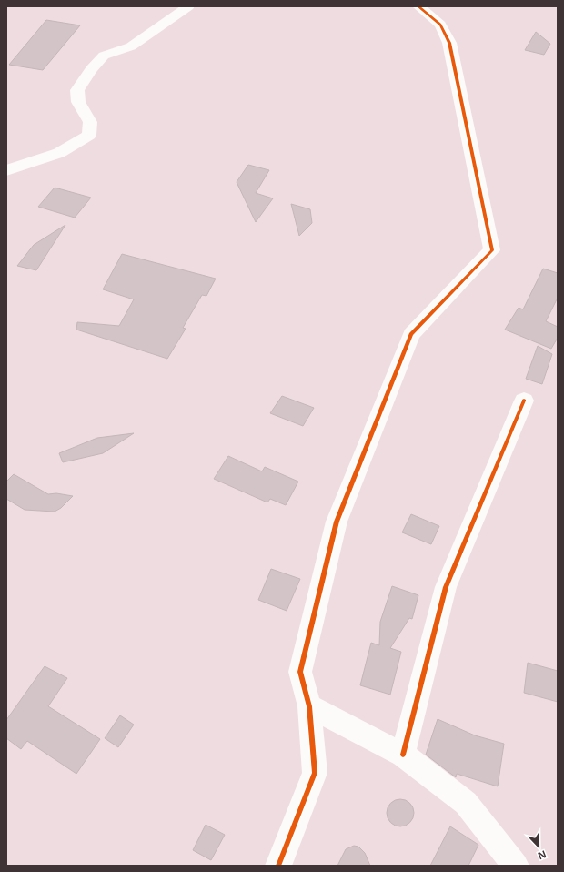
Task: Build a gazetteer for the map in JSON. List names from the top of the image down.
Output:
{
  "north": "bottom"
}
